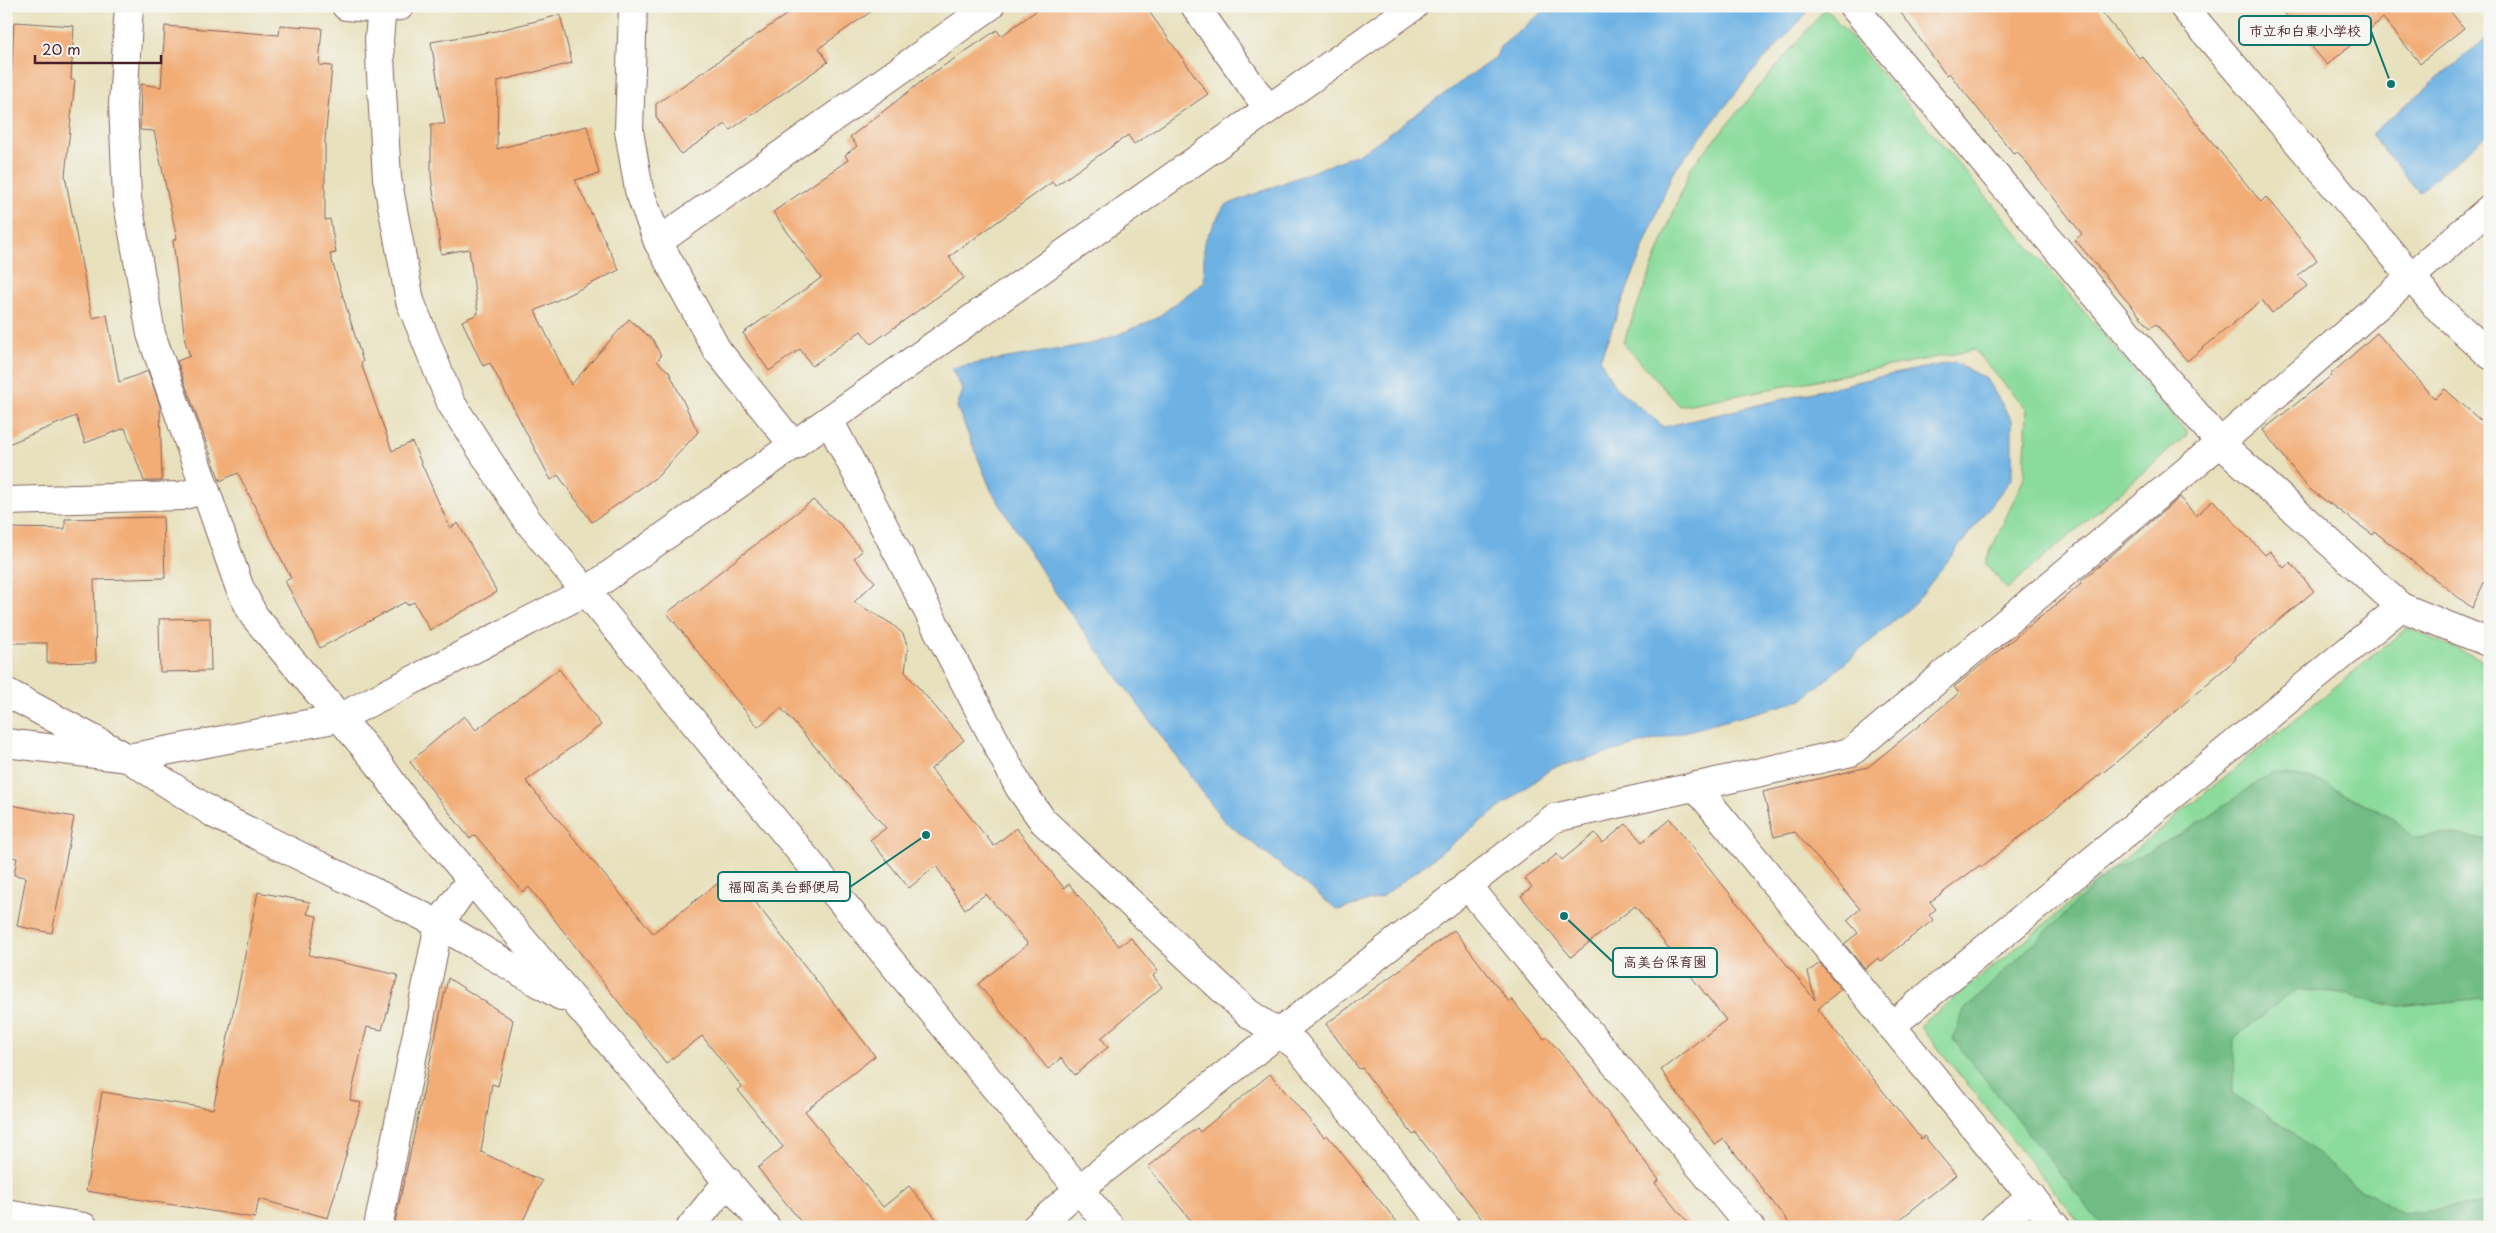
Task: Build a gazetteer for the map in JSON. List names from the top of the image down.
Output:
{
  "places": ["市立和白東小学校", "福岡高美台郵便局", "高美台保育園"],
  "scale_bar": "20 m"
}
